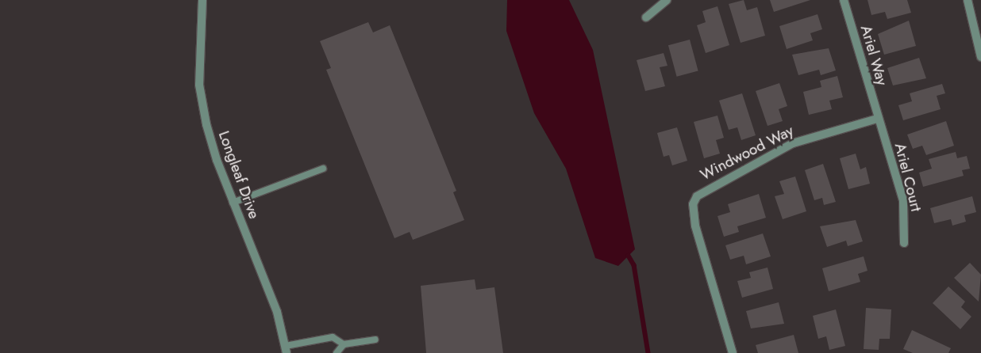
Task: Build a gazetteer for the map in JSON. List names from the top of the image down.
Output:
{
  "streets": {
    "street": [
      "Ariel Way",
      "Windwood Way",
      "Longleaf Drive",
      "Ariel Court"
    ]
  },
  "crossings": [
    ["Ariel Way", "Windwood Way"],
    ["Ariel Way", "Ariel Court"],
    ["Windwood Way", "Ariel Court"]
  ]
}
